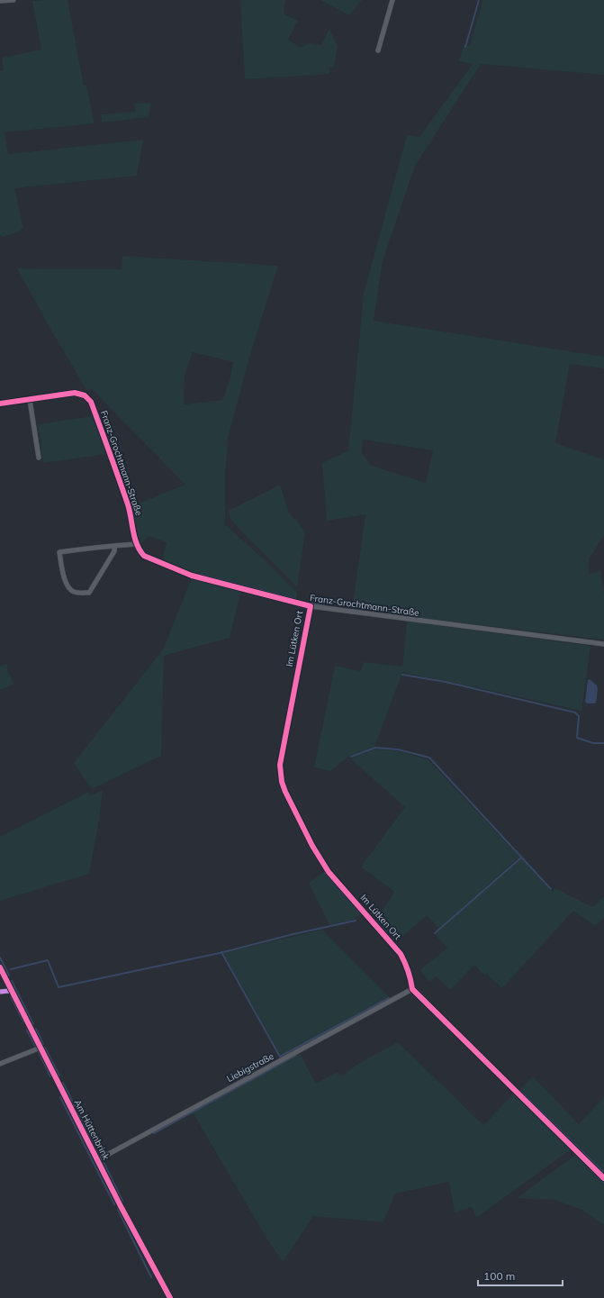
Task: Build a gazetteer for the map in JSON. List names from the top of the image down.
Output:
{
  "streets": {
    "street": [
      "Franz-Grochtmann-Straße",
      "Im Lütken Ort",
      "Liebigstraße",
      "Am Hüttenbrink"
    ]
  },
  "crossings": [
    ["Franz-Grochtmann-Straße", "Im Lütken Ort"],
    ["Im Lütken Ort", "Liebigstraße"],
    ["Liebigstraße", "Am Hüttenbrink"]
  ],
  "scale_bar": "100 m"
}
